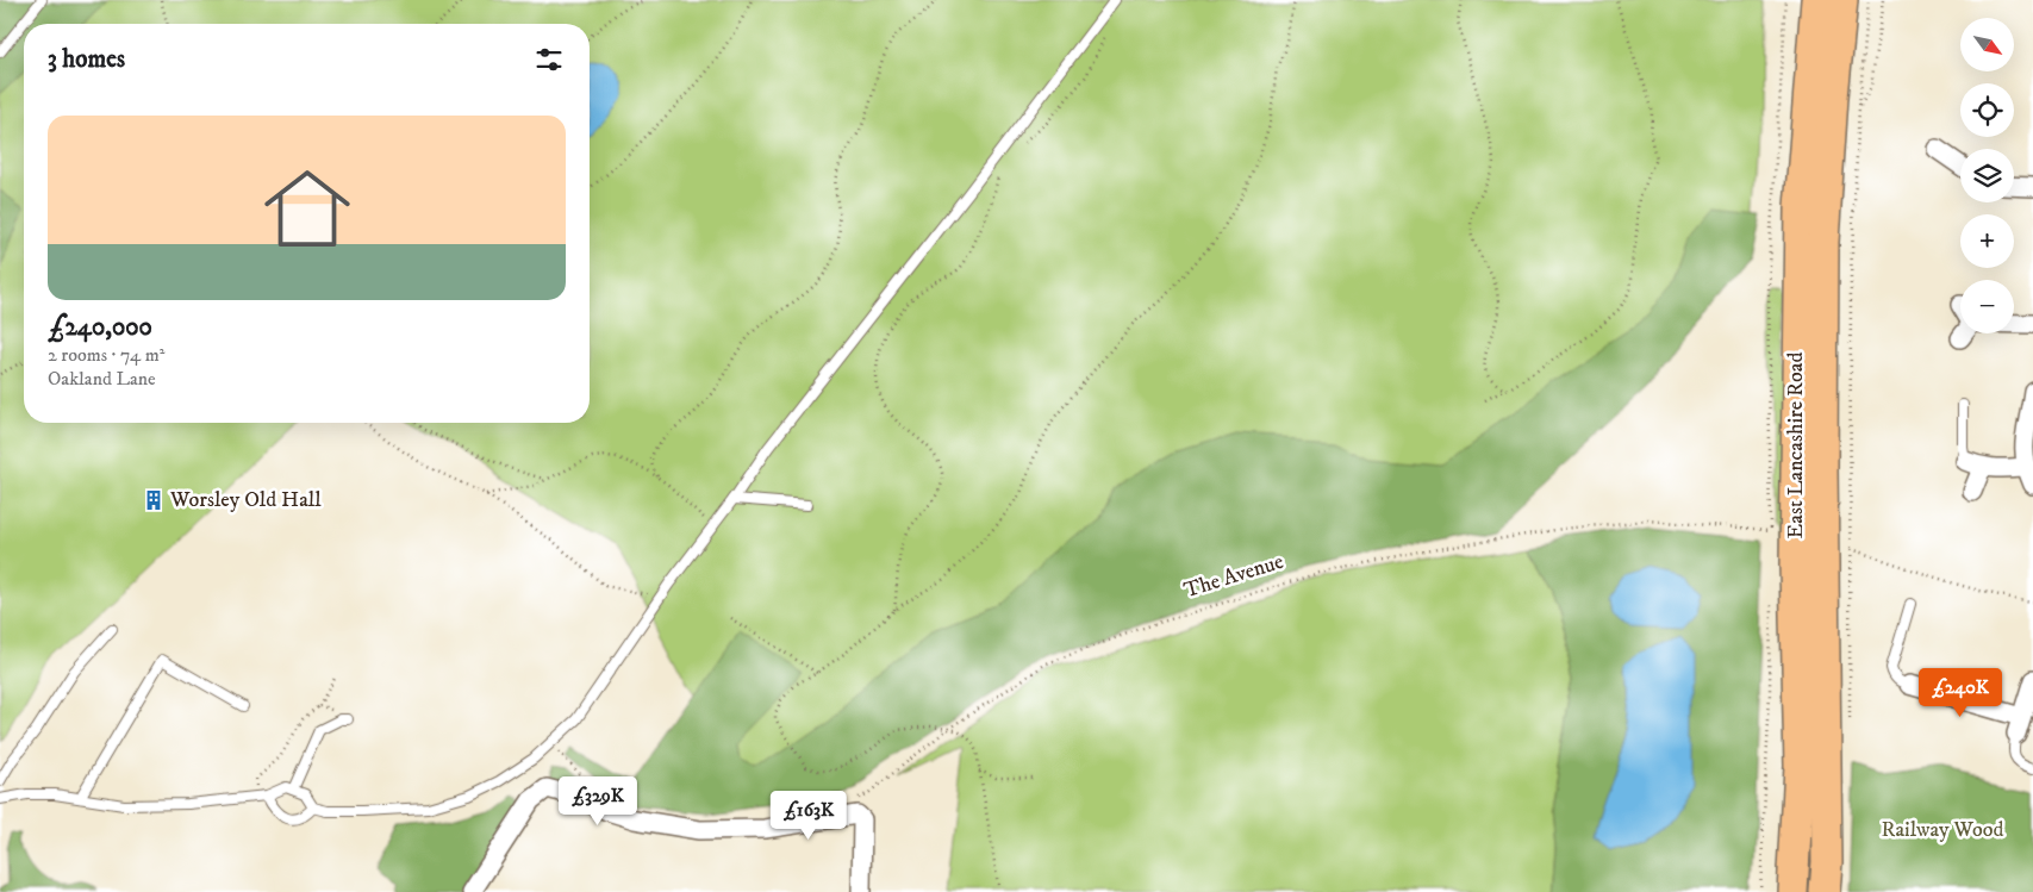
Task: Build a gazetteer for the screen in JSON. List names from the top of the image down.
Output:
{
  "streets": {
    "highway": ["East Lancashire Road"],
    "path": ["The Avenue"]
  },
  "parks": ["Railway Wood"],
  "places": {
    "building": ["Worsley Old Hall"]
  },
  "north": "bottom right",
  "page": {
    "map_buttons": ["+", "−"],
    "heading": "3 homes",
    "list": [
      {
        "name": "£240,000",
        "note": "2 rooms · 74 m² · Oakland Lane"
      }
    ],
    "price": ["£240K", "£329K", "£163K"]
  }
}
